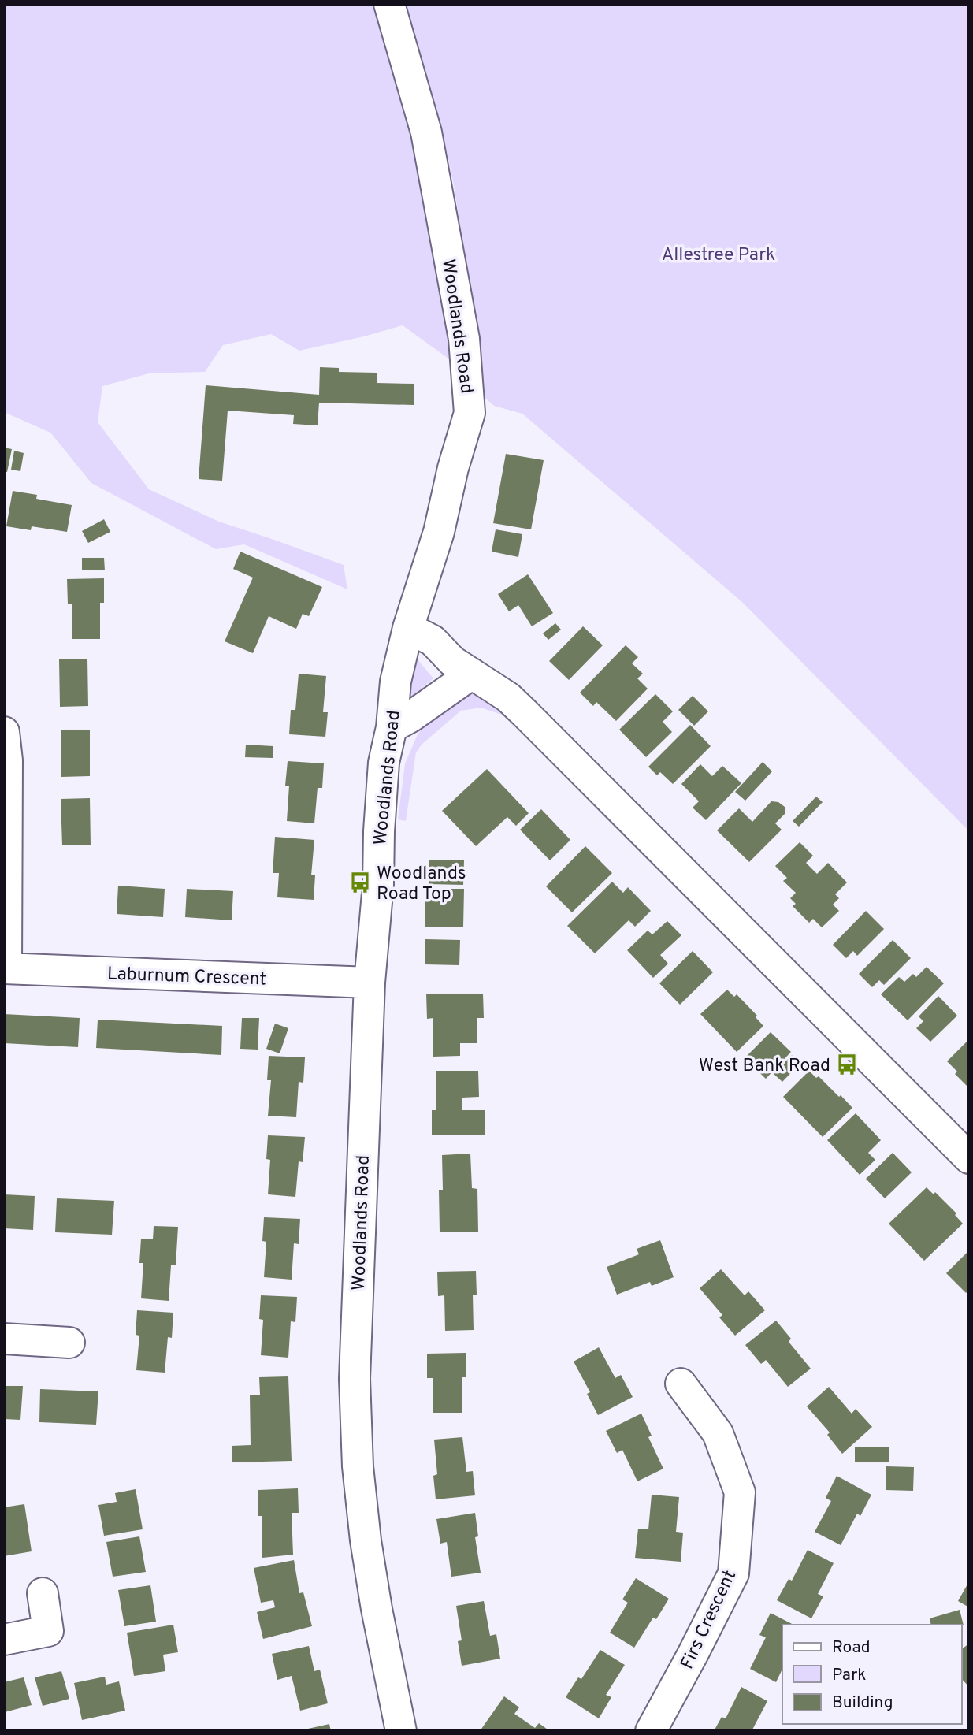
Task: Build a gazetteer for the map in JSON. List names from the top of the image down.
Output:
{
  "streets": {
    "street": ["Woodlands Road", "Laburnum Crescent", "Firs Crescent"]
  },
  "crossings": [
    ["Woodlands Road", "Laburnum Crescent"]
  ],
  "parks": ["Allestree Park"],
  "places": {
    "bus stop": ["Woodlands Road Top", "West Bank Road"]
  },
  "legend": ["Road", "Park", "Building"]
}
